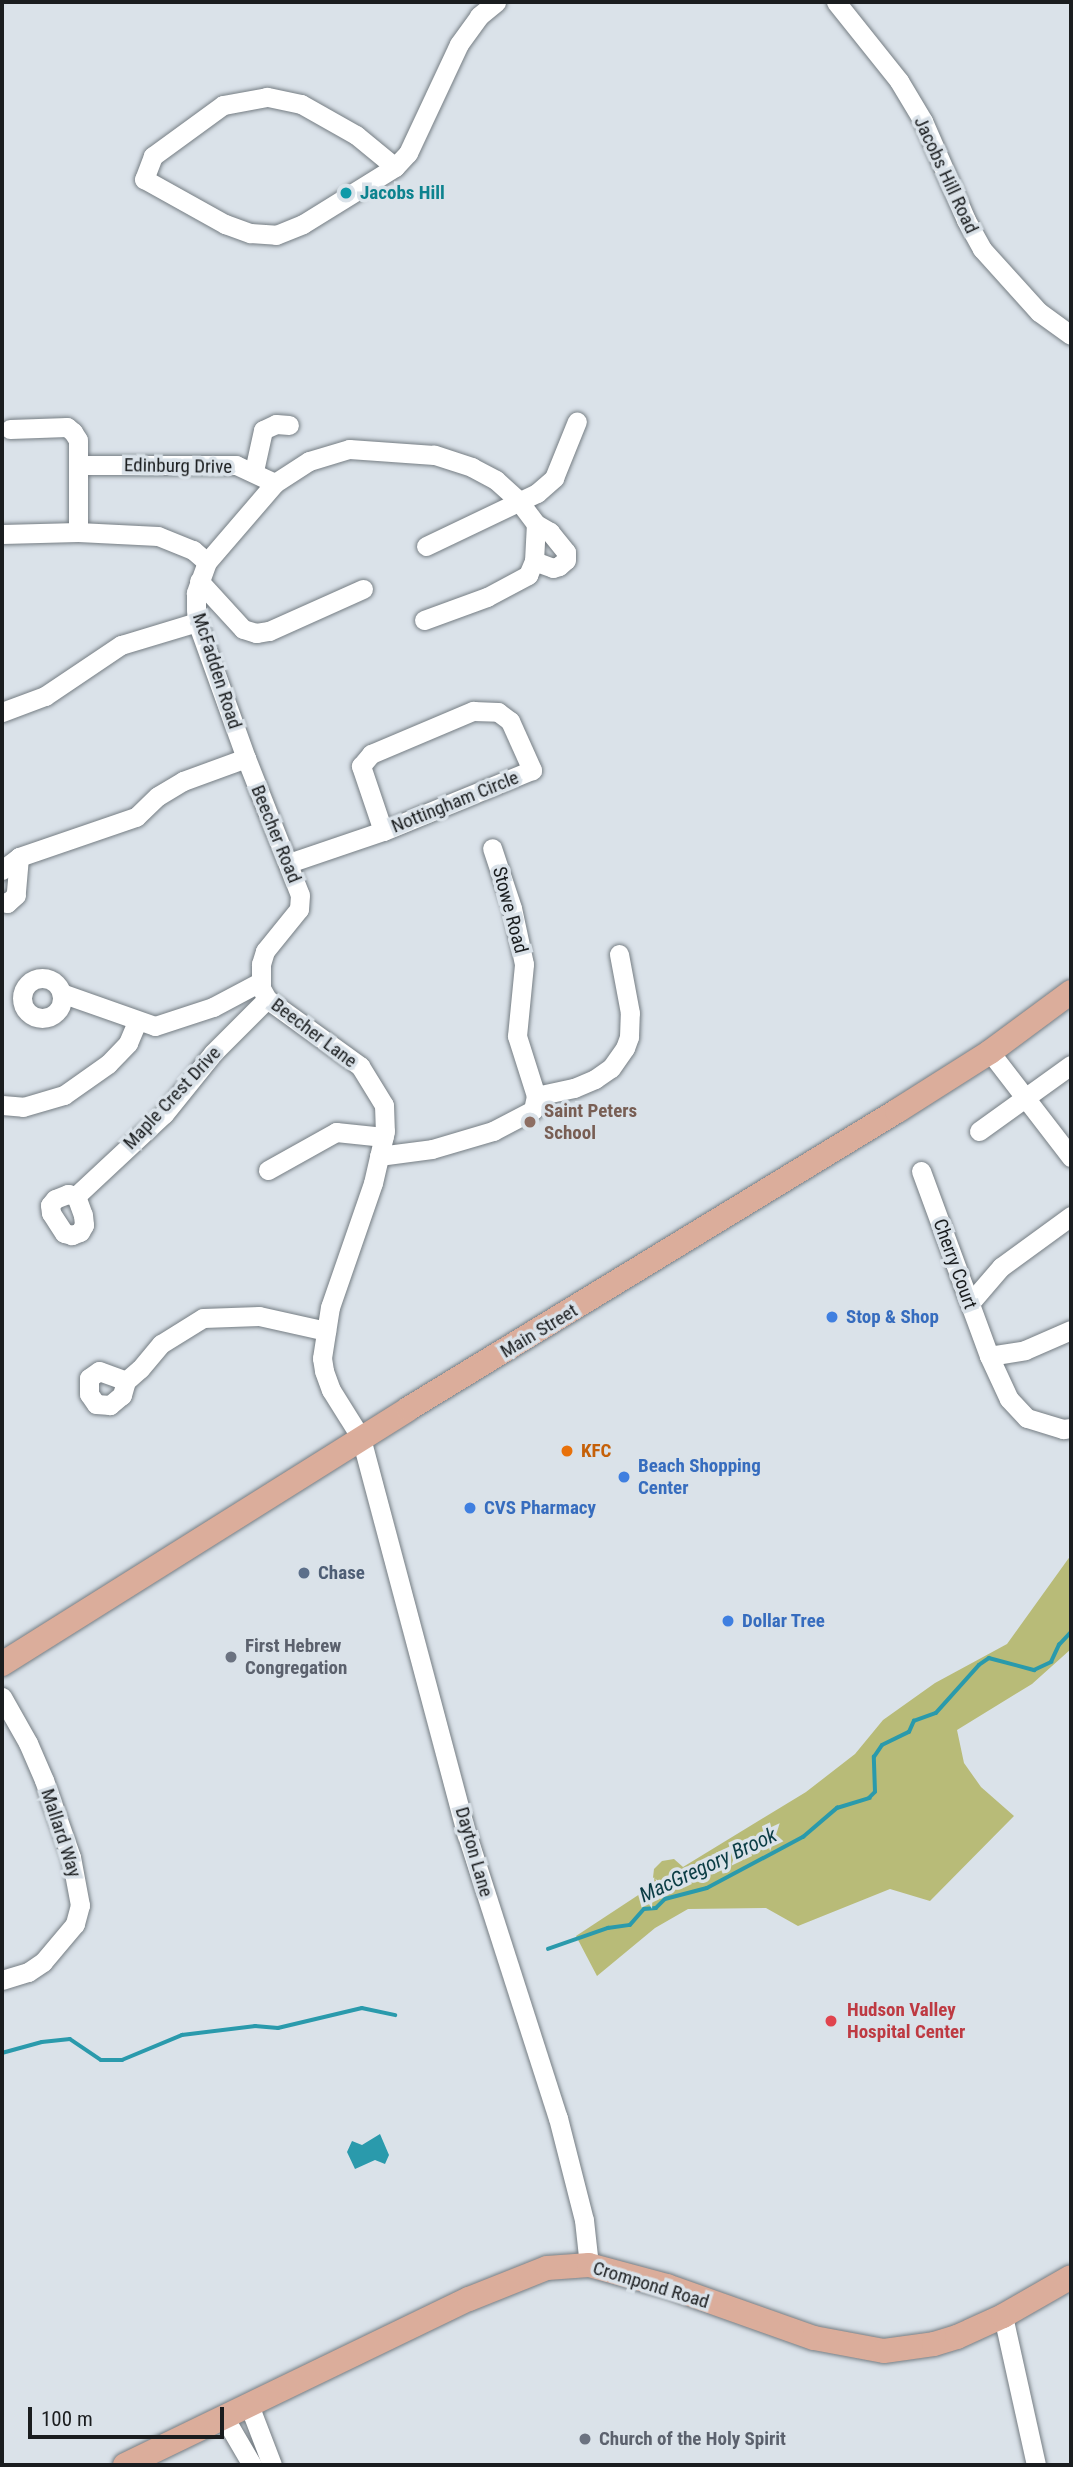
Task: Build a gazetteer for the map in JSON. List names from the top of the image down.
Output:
{
  "streets": {
    "main road": ["Main Street", "Crompond Road"],
    "street": [
      "Jacobs Hill Road",
      "Edinburg Drive",
      "McFadden Road",
      "Nottingham Circle",
      "Beecher Road",
      "Stowe Road",
      "Beecher Lane",
      "Maple Crest Drive",
      "Cherry Court",
      "Mallard Way",
      "Dayton Lane"
    ]
  },
  "crossings": [
    ["Edinburg Drive", "McFadden Road"],
    ["McFadden Road", "Beecher Road"],
    ["Nottingham Circle", "Beecher Road"],
    ["Beecher Road", "Beecher Lane"],
    ["Beecher Road", "Maple Crest Drive"],
    ["Beecher Lane", "Maple Crest Drive"],
    ["Beecher Lane", "Main Street"],
    ["Beecher Lane", "Dayton Lane"],
    ["Main Street", "Dayton Lane"],
    ["Dayton Lane", "Crompond Road"]
  ],
  "water": ["MacGregory Brook"],
  "places": [
    "Jacobs Hill",
    "Saint Peters School",
    "Stop & Shop",
    "KFC",
    "Beach Shopping Center",
    "CVS Pharmacy",
    "Chase",
    "Dollar Tree",
    "First Hebrew Congregation",
    "Hudson Valley Hospital Center",
    "Church of the Holy Spirit"
  ],
  "scale_bar": "100 m"
}
